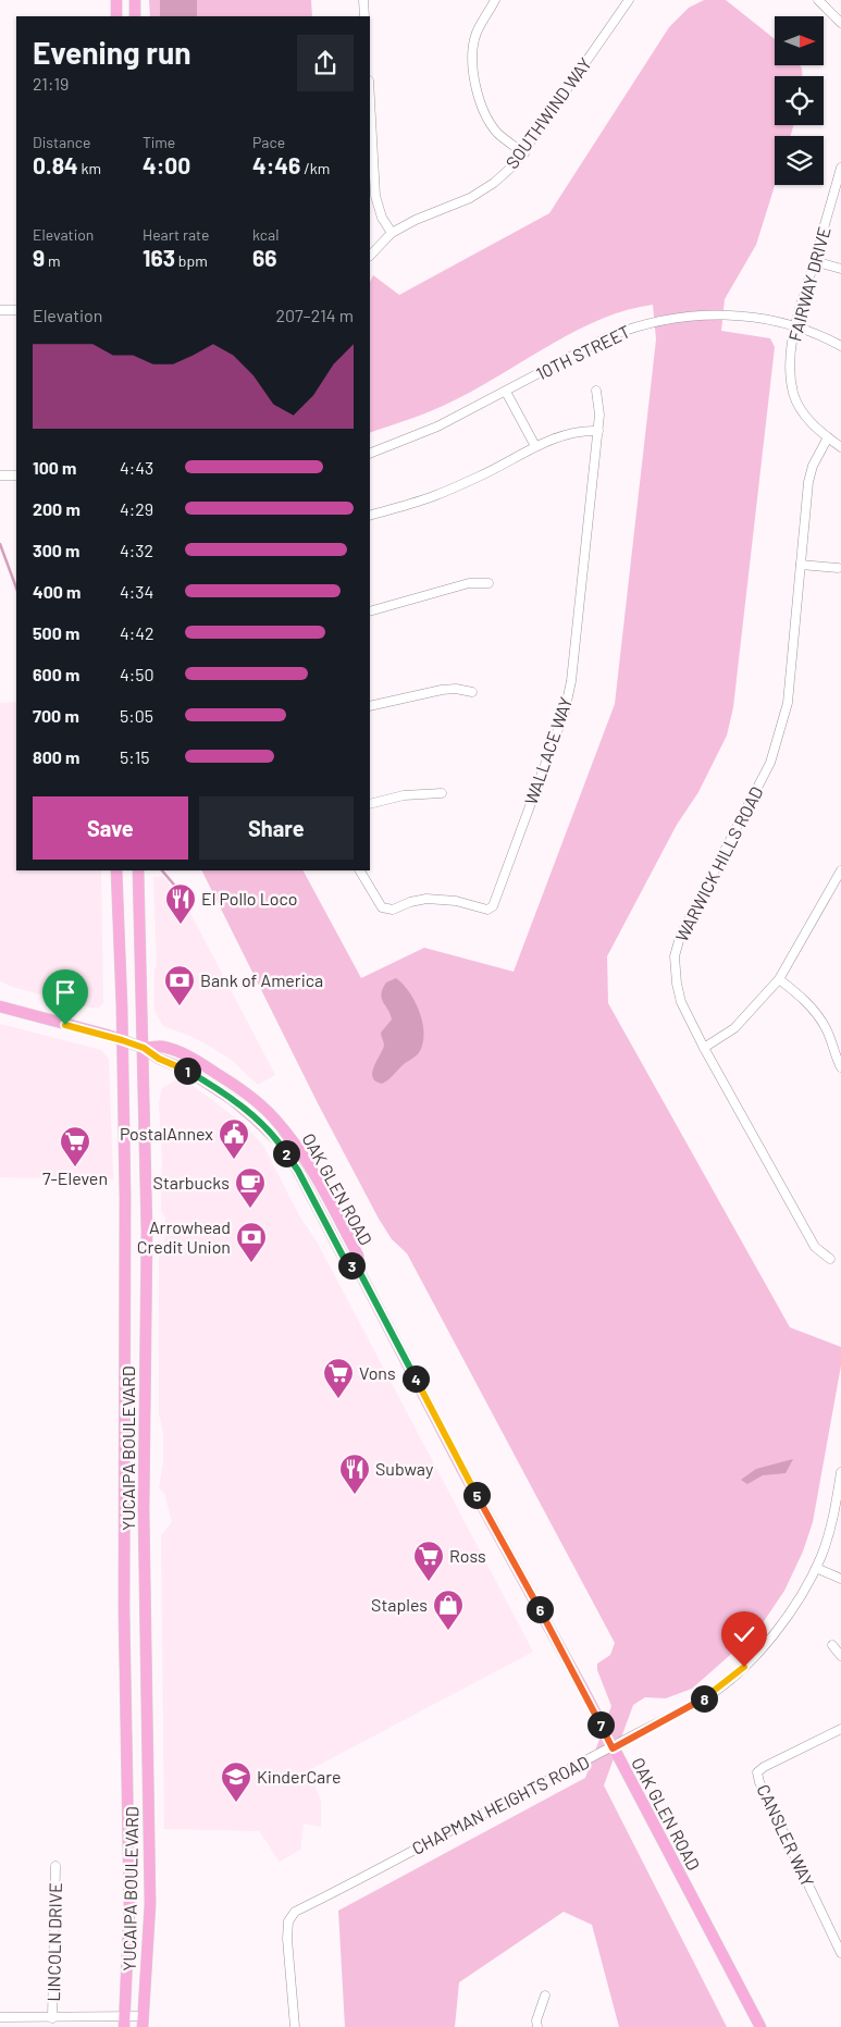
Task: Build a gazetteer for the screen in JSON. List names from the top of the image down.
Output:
{
  "streets": {
    "main road": ["OAK GLEN ROAD", "YUCAIPA BOULEVARD"],
    "street": [
      "SOUTHWIND WAY",
      "FAIRWAY DRIVE",
      "10TH STREET",
      "WALLACE WAY",
      "WARWICK HILLS ROAD",
      "CHAPMAN HEIGHTS ROAD",
      "CANSLER WAY",
      "LINCOLN DRIVE"
    ]
  },
  "crossings": [
    ["FAIRWAY DRIVE", "10TH STREET"],
    ["FAIRWAY DRIVE", "WARWICK HILLS ROAD"],
    ["OAK GLEN ROAD", "YUCAIPA BOULEVARD"],
    ["OAK GLEN ROAD", "CHAPMAN HEIGHTS ROAD"]
  ],
  "places": {
    "restaurant": ["El Pollo Loco", "Subway"],
    "bank": ["Bank of America", "Arrowhead Credit Union"],
    "public building": ["PostalAnnex"],
    "supermarket": ["7-Eleven", "Vons", "Ross"],
    "cafe": ["Starbucks"],
    "shop": ["Staples"],
    "school or university": ["KinderCare"]
  },
  "north": "right",
  "page": {
    "heading": ["Evening run", "21:19"],
    "stats": [
      ["Distance", "0.84 km"],
      ["Time", "4:00"],
      ["Pace", "4:46 /km"],
      ["Elevation", "9 m"],
      ["Heart rate", "163 bpm"],
      ["kcal", "66"]
    ],
    "chart": ["Elevation", "207–214 m"],
    "list": [
      {
        "name": "100 m",
        "note": "4:43"
      },
      {
        "name": "200 m",
        "note": "4:29"
      },
      {
        "name": "300 m",
        "note": "4:32"
      },
      {
        "name": "400 m",
        "note": "4:34"
      },
      {
        "name": "500 m",
        "note": "4:42"
      },
      {
        "name": "600 m",
        "note": "4:50"
      },
      {
        "name": "700 m",
        "note": "5:05"
      },
      {
        "name": "800 m",
        "note": "5:15"
      }
    ],
    "buttons": ["Save", "Share"],
    "pins": [
      "1",
      "2",
      "3",
      "4",
      "5",
      "6",
      "8",
      "7"
    ]
  }
}
